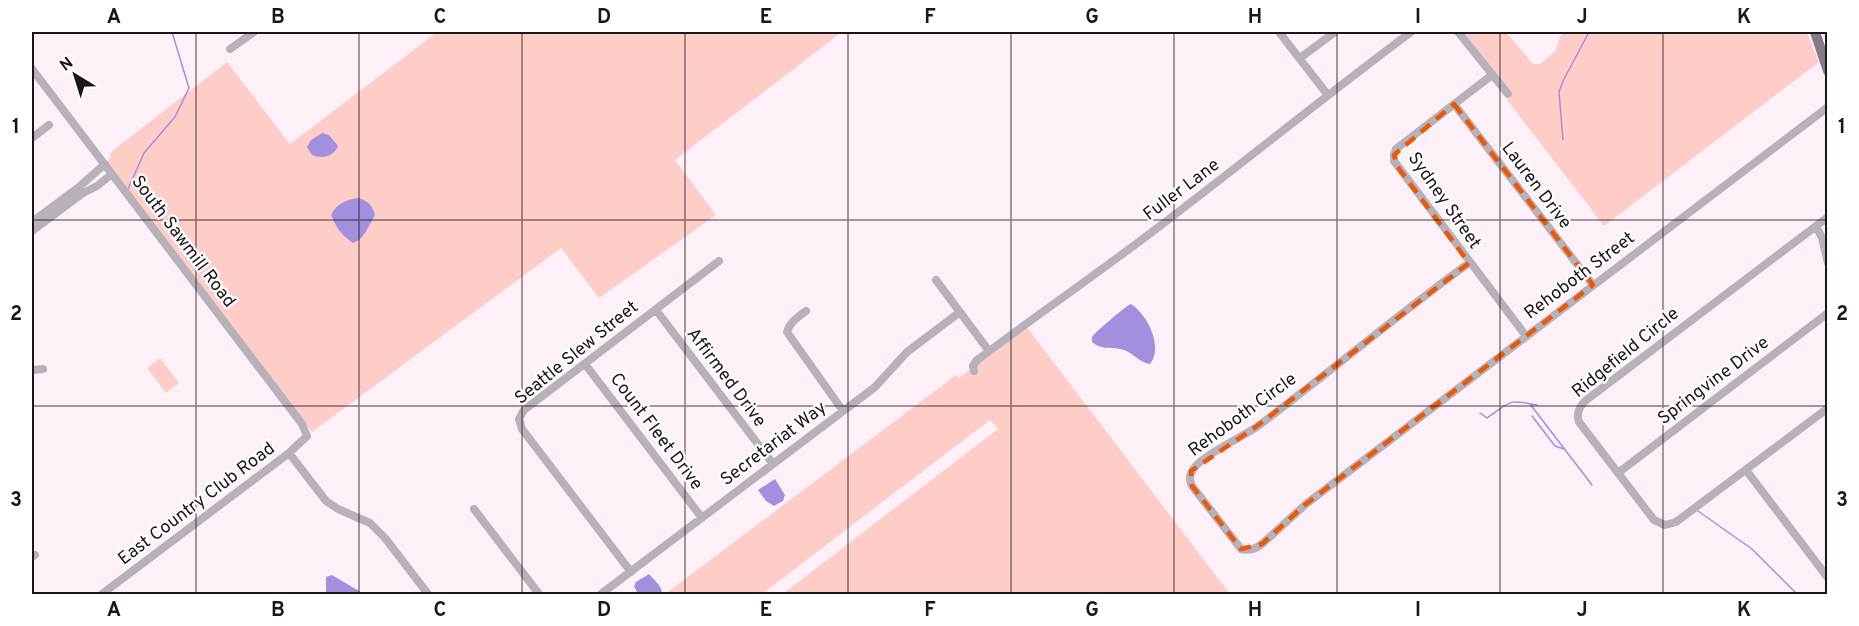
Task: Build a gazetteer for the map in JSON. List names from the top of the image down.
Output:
{
  "streets": {
    "street": [
      "Lauren Drive",
      "Fuller Lane",
      "Sydney Street",
      "South Sawmill Road",
      "Rehoboth Street",
      "Seattle Slew Street",
      "Ridgefield Circle",
      "Affirmed Drive",
      "Springvine Drive",
      "Rehoboth Circle",
      "Count Fleet Drive",
      "Secretariat Way",
      "East Country Club Road"
    ]
  },
  "crossings": [
    ["Lauren Drive", "Sydney Street"],
    ["Lauren Drive", "Rehoboth Street"],
    ["Sydney Street", "Rehoboth Street"],
    ["Sydney Street", "Rehoboth Circle"],
    ["South Sawmill Road", "East Country Club Road"],
    ["Rehoboth Street", "Rehoboth Circle"],
    ["Seattle Slew Street", "Affirmed Drive"],
    ["Seattle Slew Street", "Count Fleet Drive"],
    ["Seattle Slew Street", "Secretariat Way"],
    ["Ridgefield Circle", "Springvine Drive"],
    ["Affirmed Drive", "Secretariat Way"],
    ["Count Fleet Drive", "Secretariat Way"]
  ],
  "north": "top left",
  "grid": {
    "columns": [
      "A",
      "B",
      "C",
      "D",
      "E",
      "F",
      "G",
      "H",
      "I",
      "J",
      "K"
    ],
    "rows": ["1", "2", "3"]
  }
}
